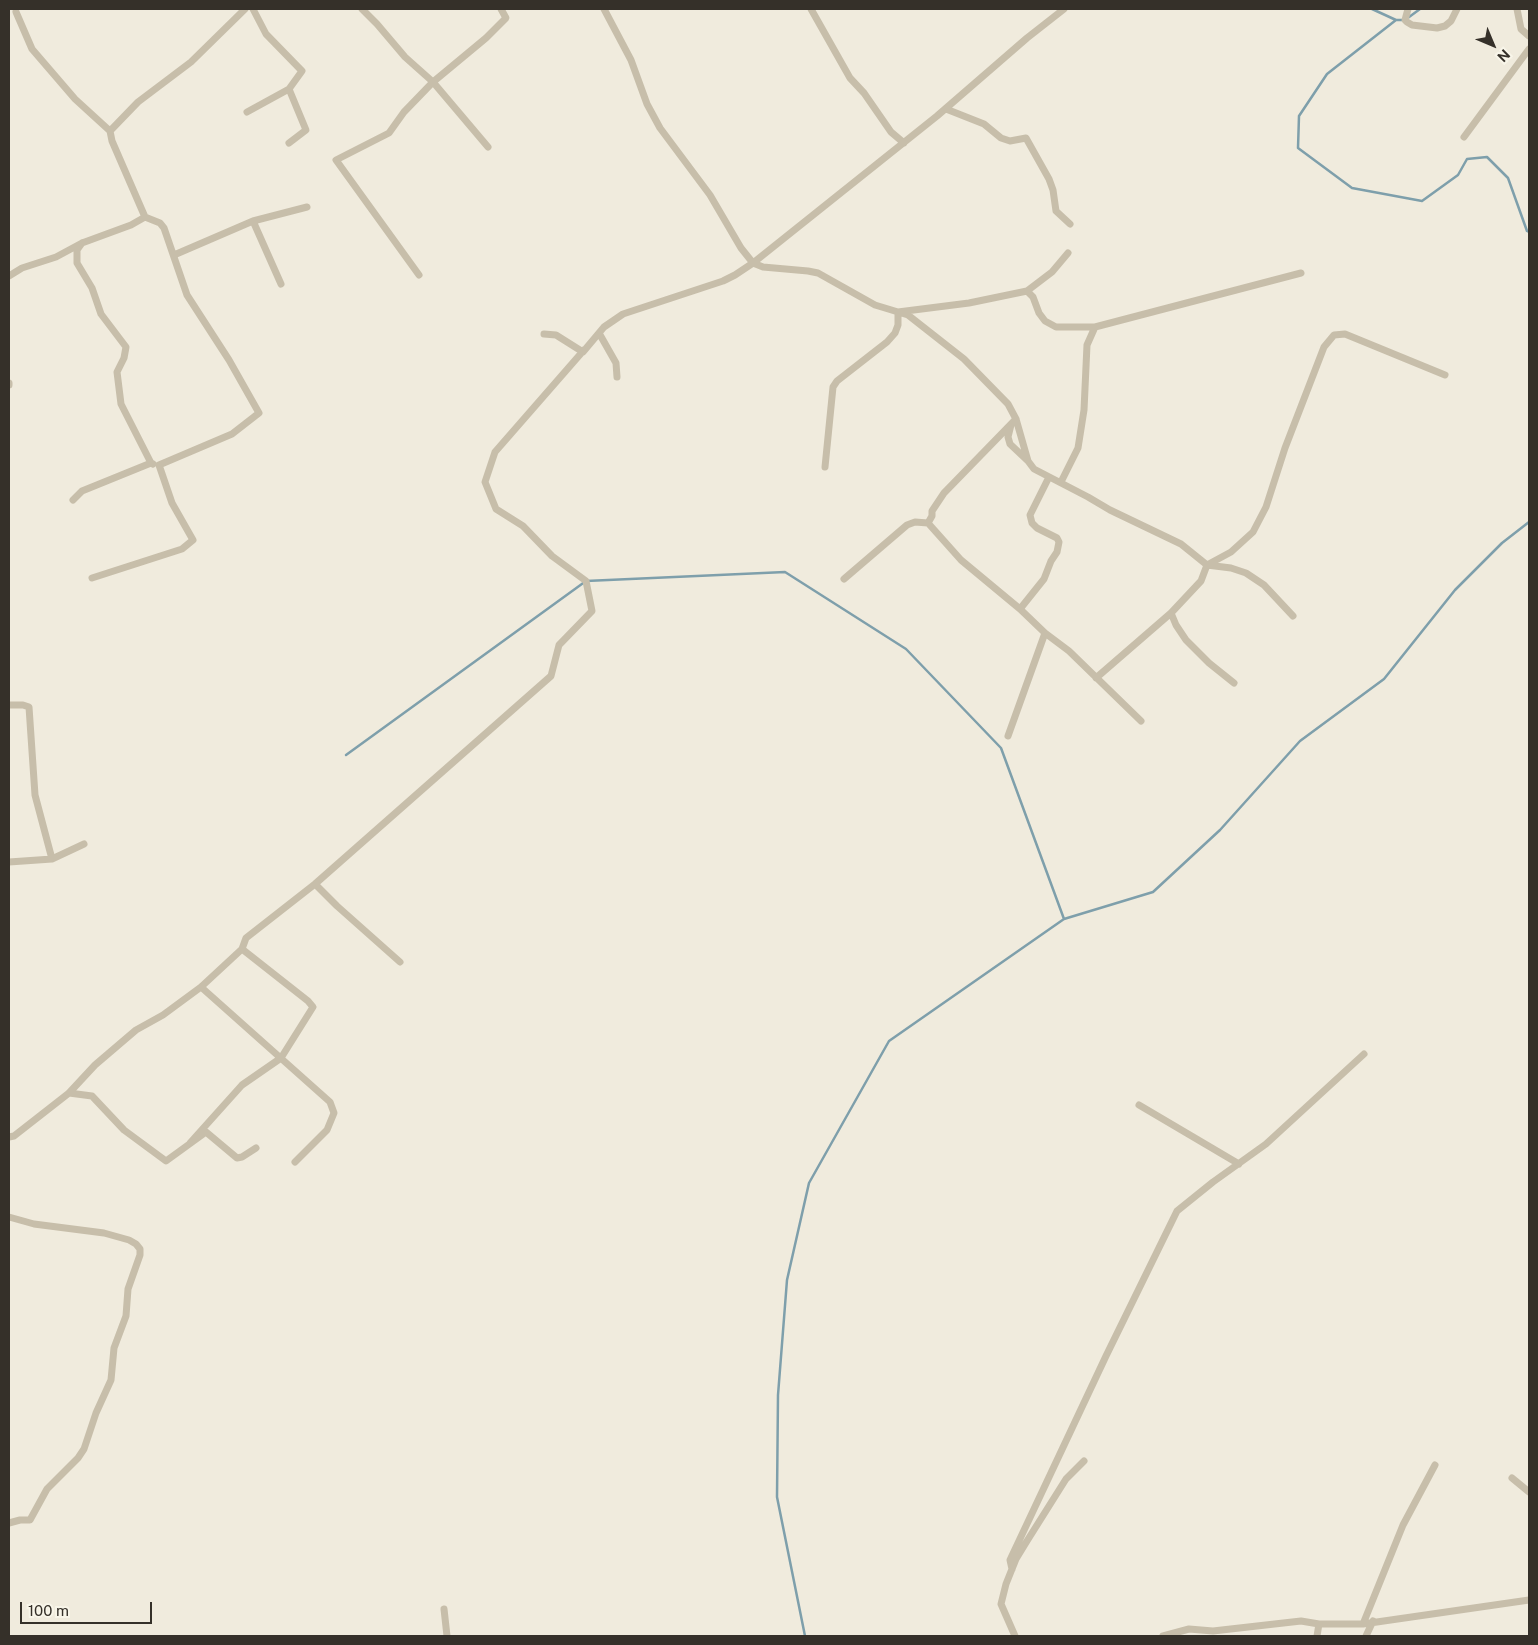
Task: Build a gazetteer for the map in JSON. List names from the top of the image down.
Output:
{
  "scale_bar": "100 m",
  "north": "bottom right"
}
